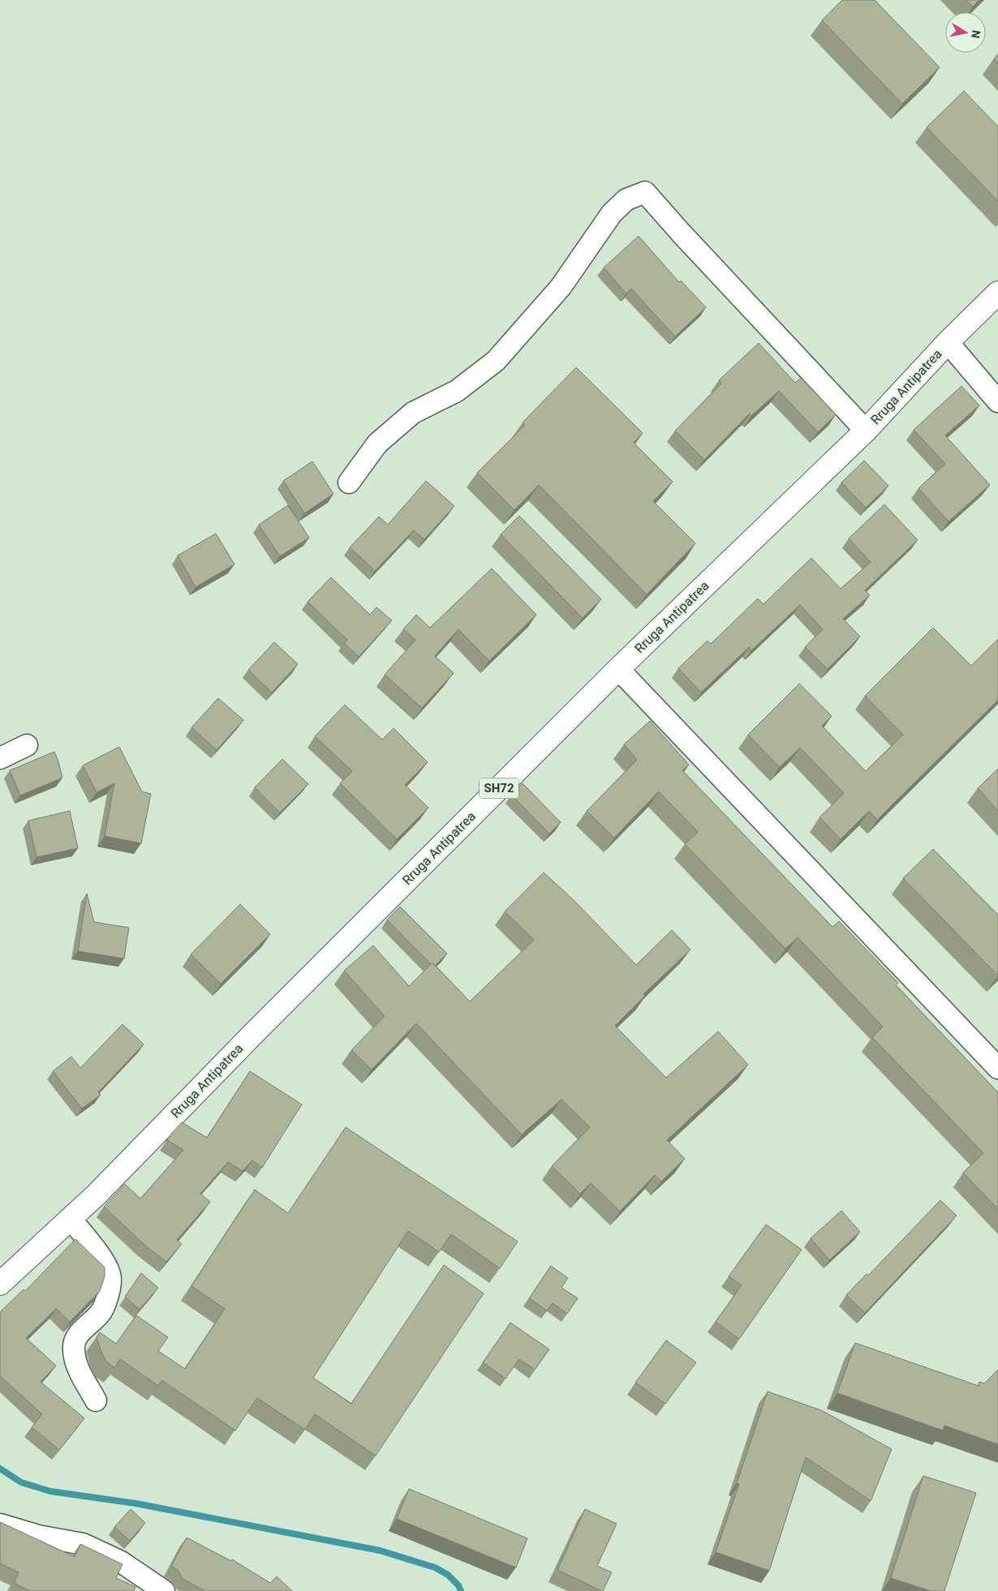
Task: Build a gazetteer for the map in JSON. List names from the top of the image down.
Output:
{
  "streets": {
    "main road": ["Rruga Antipatrea", "SH72"]
  },
  "north": "right"
}
